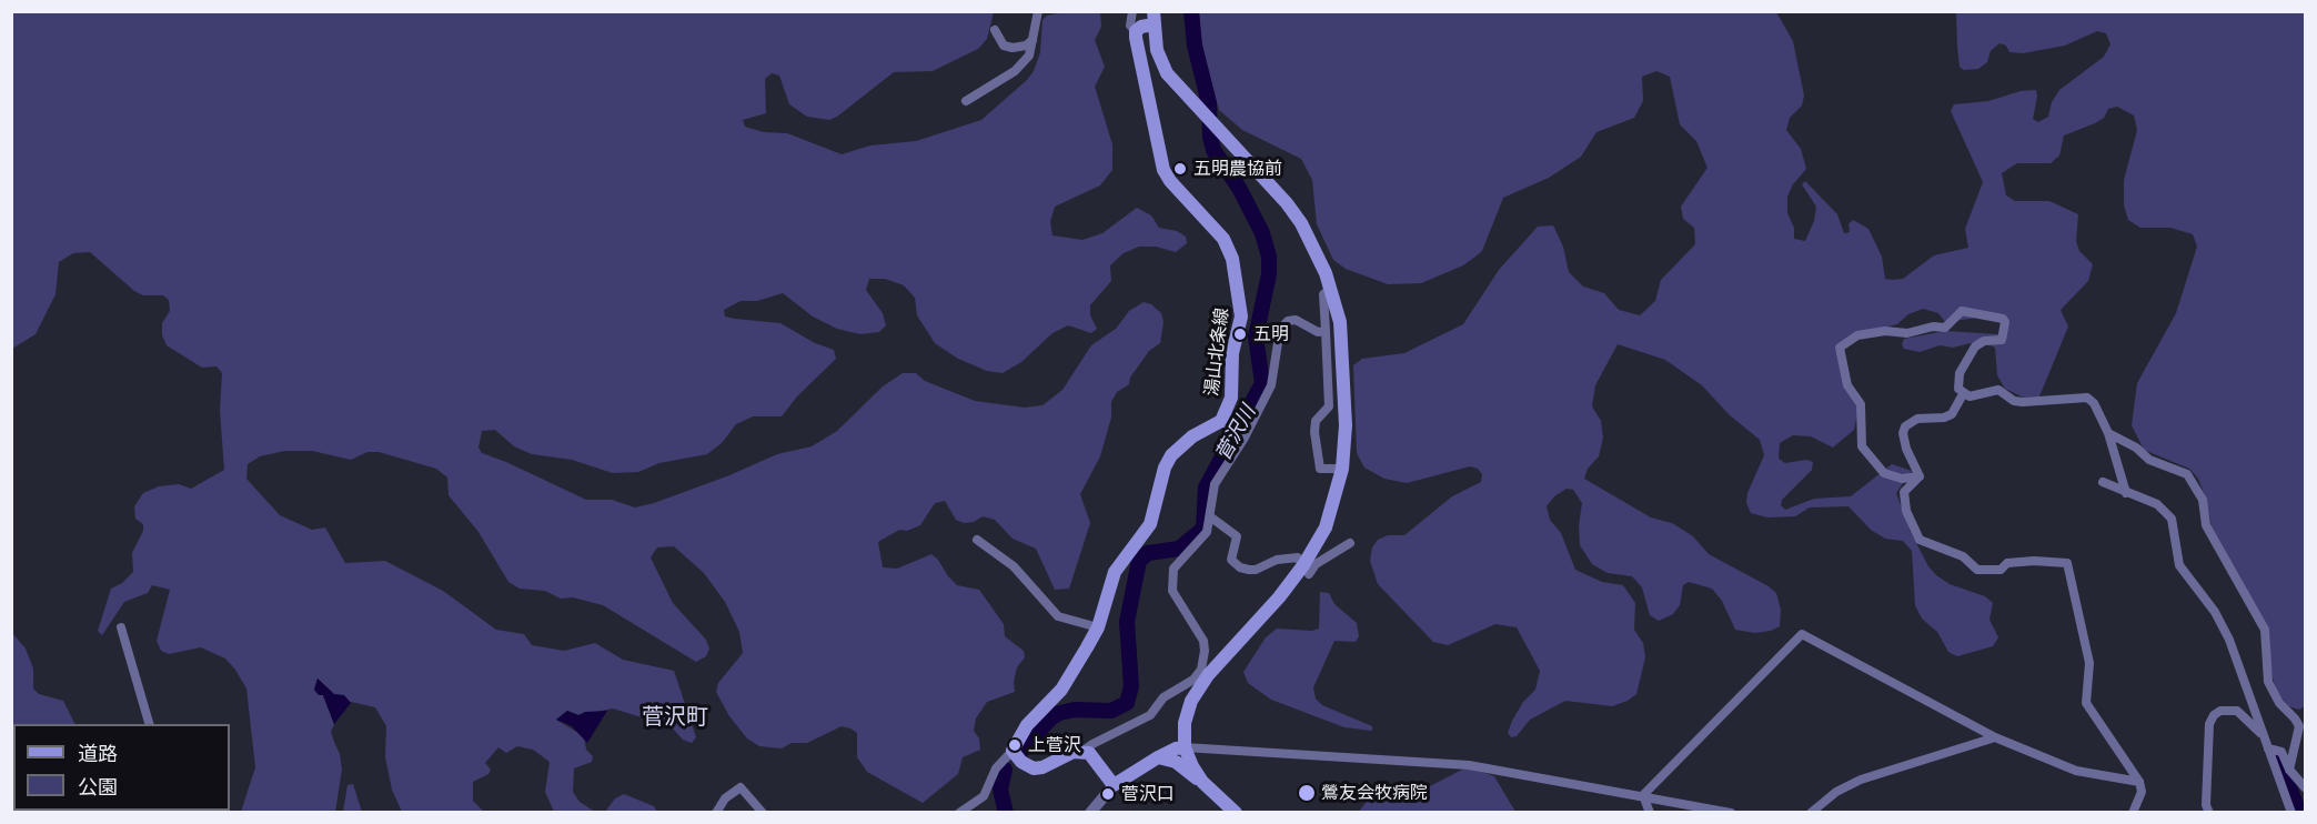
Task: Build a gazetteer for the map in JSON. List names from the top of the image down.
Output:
{
  "streets": {
    "main road": ["湯山北条線"]
  },
  "districts": ["菅沢町"],
  "water": ["菅沢川"],
  "places": [
    "五明農協前",
    "五明",
    "上菅沢",
    "鶯友会牧病院",
    "菅沢口"
  ],
  "legend": ["道路", "公園"]
}
